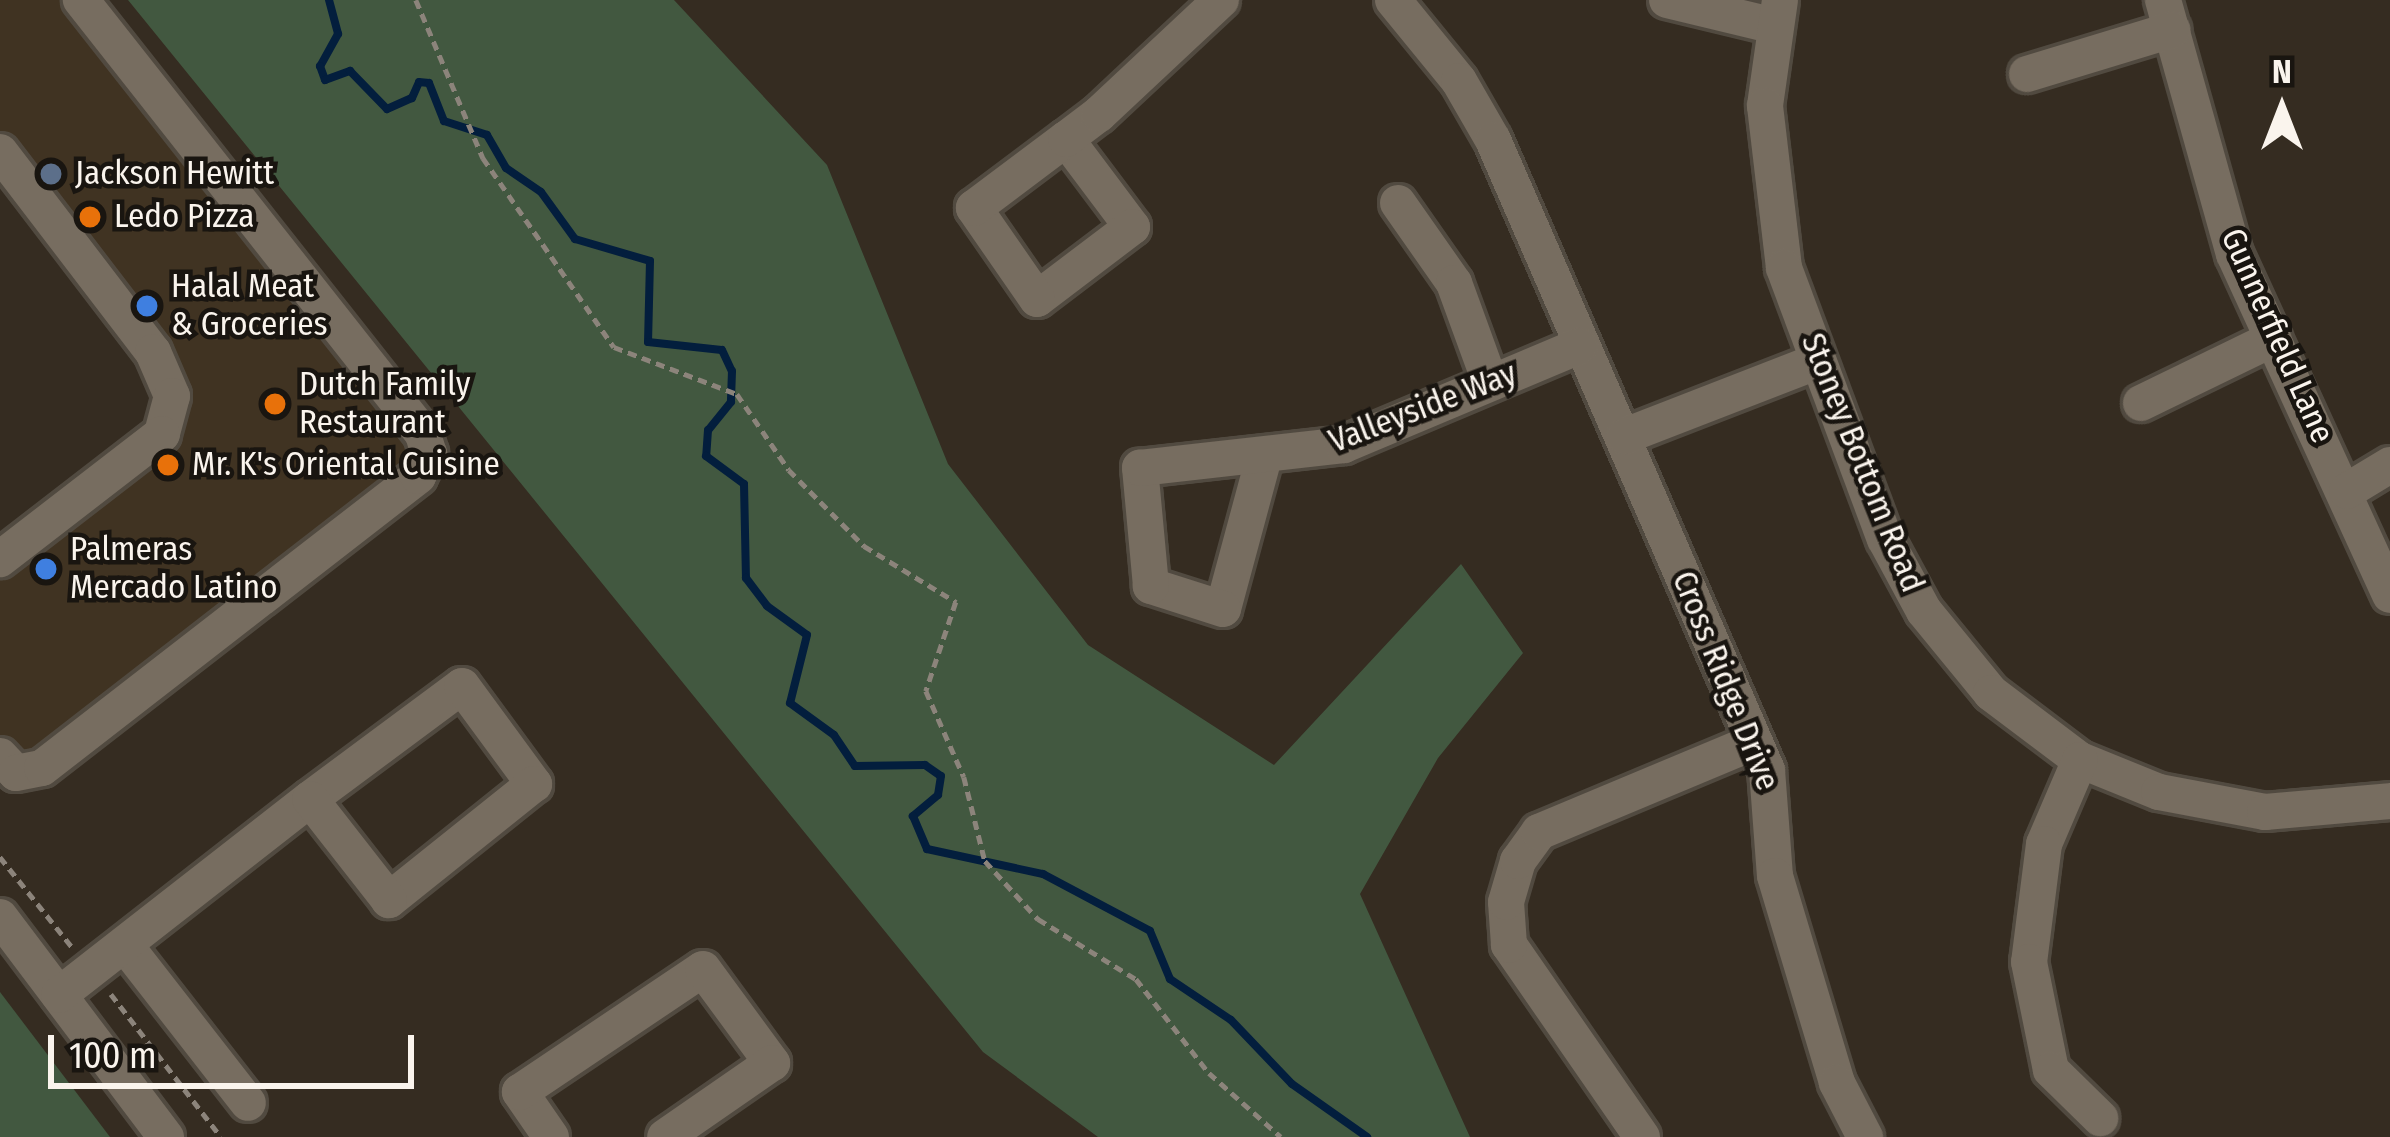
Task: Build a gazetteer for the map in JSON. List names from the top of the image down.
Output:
{
  "streets": {
    "street": [
      "Gunnerfield Lane",
      "Valleyside Way",
      "Stoney Bottom Road",
      "Cross Ridge Drive"
    ]
  },
  "crossings": [
    ["Valleyside Way", "Cross Ridge Drive"]
  ],
  "places": [
    "Jackson Hewitt",
    "Ledo Pizza",
    "Halal Meat & Groceries",
    "Dutch Family Restaurant",
    "Mr. K's Oriental Cuisine",
    "Palmeras Mercado Latino"
  ],
  "scale_bar": "100 m",
  "north": "top"
}
